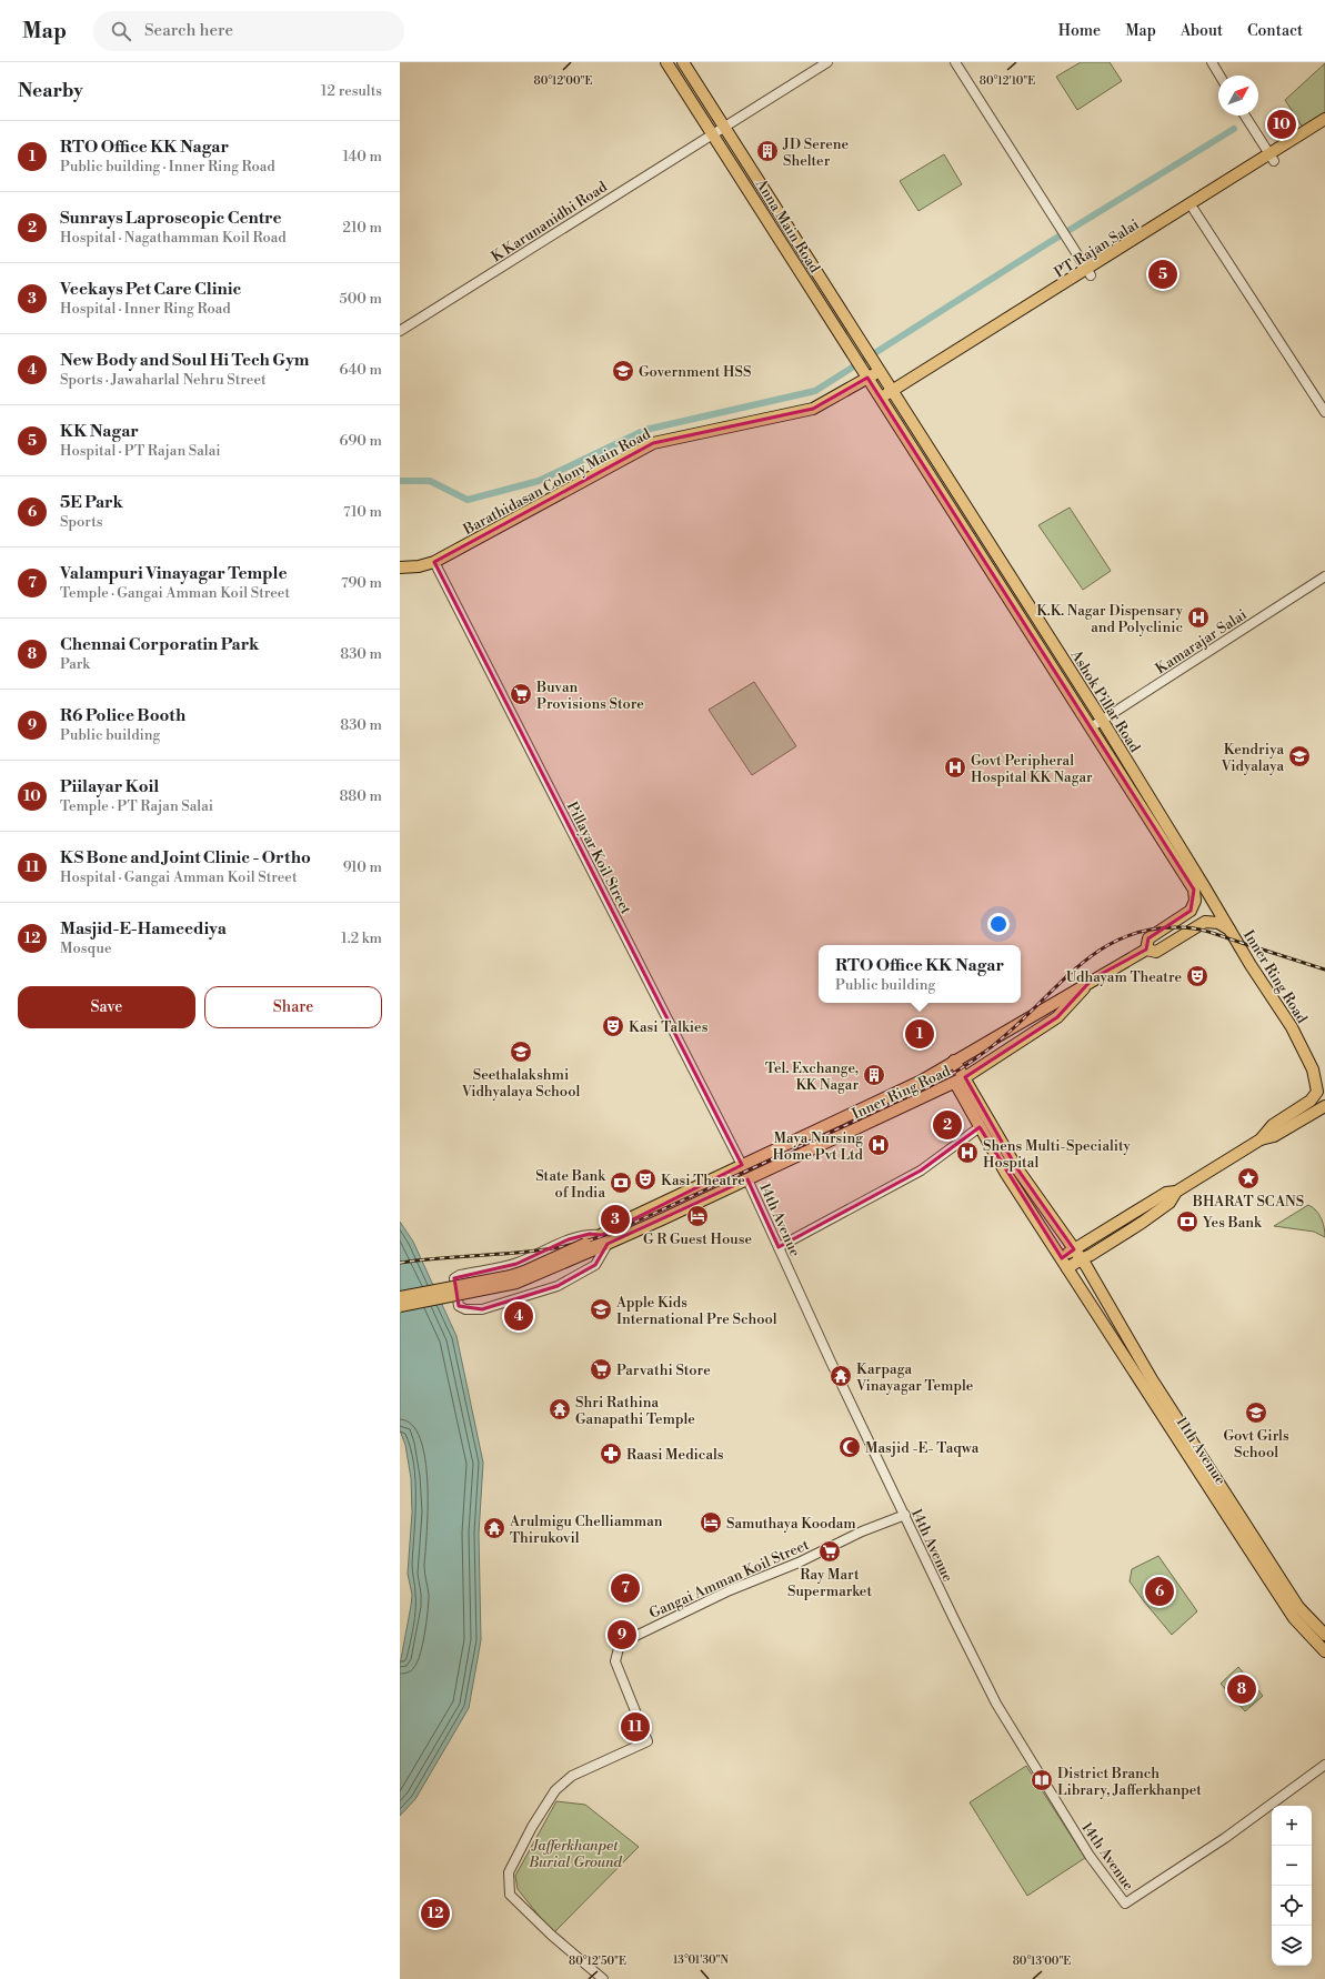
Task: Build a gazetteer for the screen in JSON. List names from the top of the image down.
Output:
{
  "streets": {
    "main road": [
      "Anna Main Road",
      "PT Rajan Salai",
      "Barathidasan Colony Main Road",
      "Ashok Pillar Road",
      "Inner Ring Road",
      "11th Avenue"
    ],
    "street": [
      "K Karunanidhi Road",
      "Kamarajar Salai",
      "Pillayar Koil Street",
      "14th Avenue",
      "Gangai Amman Koil Street"
    ]
  },
  "crossings": [
    ["K Karunanidhi Road", "Anna Main Road"],
    ["Anna Main Road", "PT Rajan Salai"],
    ["Anna Main Road", "Barathidasan Colony Main Road"],
    ["Anna Main Road", "Ashok Pillar Road"],
    ["PT Rajan Salai", "Ashok Pillar Road"],
    ["Barathidasan Colony Main Road", "Pillayar Koil Street"],
    ["Kamarajar Salai", "Ashok Pillar Road"],
    ["Ashok Pillar Road", "Inner Ring Road"],
    ["Pillayar Koil Street", "Inner Ring Road"],
    ["Inner Ring Road", "14th Avenue"],
    ["Inner Ring Road", "11th Avenue"],
    ["14th Avenue", "Gangai Amman Koil Street"]
  ],
  "parks": ["Jafferkhanpet Burial Ground"],
  "places": {
    "building": ["JD Serene Shelter", "Tel. Exchange, KK Nagar"],
    "school or university": [
      "Government HSS",
      "Kendriya Vidyalaya",
      "Seethalakshmi Vidhyalaya School",
      "Apple Kids International Pre School",
      "Govt Girls School"
    ],
    "hospital": [
      "K.K. Nagar Dispensary and Polyclinic",
      "Govt Peripheral Hospital KK Nagar",
      "Maya Nursing Home Pvt Ltd",
      "Shens Multi-Speciality Hospital"
    ],
    "supermarket": ["Buvan Provisions Store", "Parvathi Store", "Ray Mart Supermarket"],
    "theatre": ["Udhayam Theatre", "Kasi Talkies", "Kasi Theatre"],
    "place": ["BHARAT SCANS"],
    "bank": ["State Bank of India", "Yes Bank"],
    "hotel": ["G R Guest House", "Samuthaya Koodam"],
    "temple": ["Karpaga Vinayagar Temple", "Shri Rathina Ganapathi Temple", "Arulmigu Chelliamman Thirukovil"],
    "mosque": ["Masjid -E- Taqwa"],
    "pharmacy": ["Raasi Medicals"],
    "library": ["District Branch Library, Jafferkhanpet"]
  },
  "north": "top right",
  "page": {
    "header": "Map",
    "search": "Search here",
    "nav": [
      "Home",
      "Map",
      "About",
      "Contact"
    ],
    "heading": ["Nearby", "12 results"],
    "pins": [
      "10",
      "5",
      "1",
      "2",
      "3",
      "4",
      "7",
      "6",
      "9",
      "8",
      "11",
      "12"
    ],
    "list": [
      {
        "mark": "1",
        "name": "RTO Office KK Nagar",
        "note": "Public building · Inner Ring Road",
        "value": "140 m"
      },
      {
        "mark": "2",
        "name": "Sunrays Laproscopic Centre",
        "note": "Hospital · Nagathamman Koil Road",
        "value": "210 m"
      },
      {
        "mark": "3",
        "name": "Veekays Pet Care Clinic",
        "note": "Hospital · Inner Ring Road",
        "value": "500 m"
      },
      {
        "mark": "4",
        "name": "New Body and Soul Hi Tech Gym",
        "note": "Sports · Jawaharlal Nehru Street",
        "value": "640 m"
      },
      {
        "mark": "5",
        "name": "KK Nagar",
        "note": "Hospital · PT Rajan Salai",
        "value": "690 m"
      },
      {
        "mark": "6",
        "name": "5E Park",
        "note": "Sports",
        "value": "710 m"
      },
      {
        "mark": "7",
        "name": "Valampuri Vinayagar Temple",
        "note": "Temple · Gangai Amman Koil Street",
        "value": "790 m"
      },
      {
        "mark": "8",
        "name": "Chennai Corporatin Park",
        "note": "Park",
        "value": "830 m"
      },
      {
        "mark": "9",
        "name": "R6 Police Booth",
        "note": "Public building",
        "value": "830 m"
      },
      {
        "mark": "10",
        "name": "Piilayar Koil",
        "note": "Temple · PT Rajan Salai",
        "value": "880 m"
      },
      {
        "mark": "11",
        "name": "KS Bone and Joint Clinic - Ortho",
        "note": "Hospital · Gangai Amman Koil Street",
        "value": "910 m"
      },
      {
        "mark": "12",
        "name": "Masjid-E-Hameediya",
        "note": "Mosque",
        "value": "1.2 km"
      }
    ],
    "popup": ["RTO Office KK Nagar", "Public building"],
    "buttons": ["Save", "Share"],
    "map_buttons": ["+", "−"]
  },
  "coordinates": [
    "80°12'00\"E",
    "80°12'10\"E",
    "13°01'30\"N",
    "80°12'50\"E",
    "80°13'00\"E"
  ]
}
